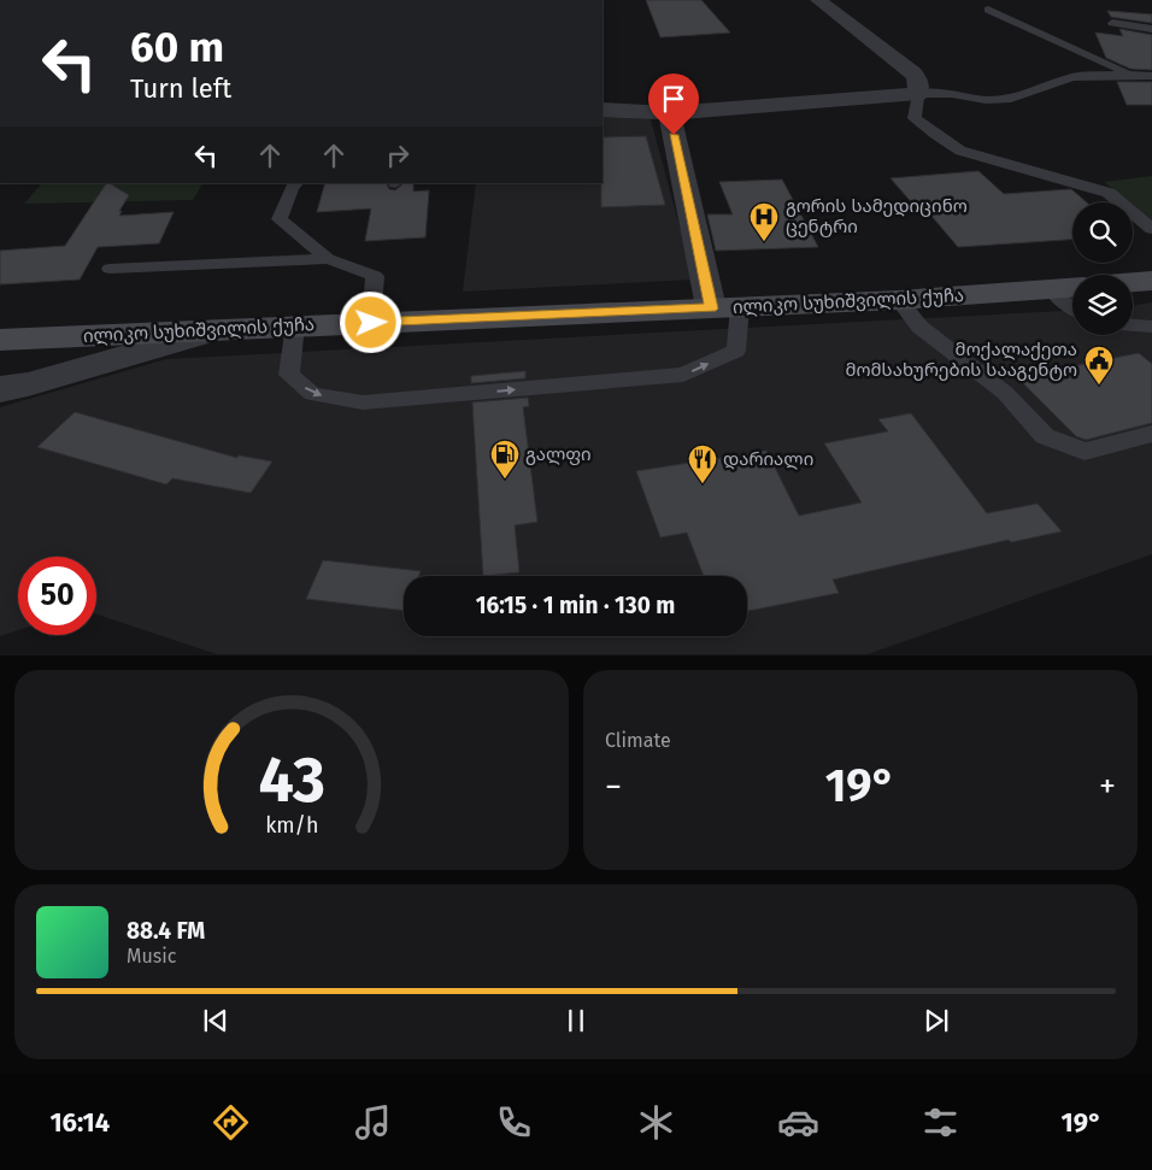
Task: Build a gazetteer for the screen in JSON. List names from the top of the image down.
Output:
{
  "streets": {
    "main road": ["ილიკო სუხიშვილის ქუჩა"]
  },
  "places": {
    "hospital": ["გორის სამედიცინო ცენტრი"],
    "public building": ["მოქალაქეთა მომსახურების სააგენტო"],
    "fuel station": ["გალფი"],
    "restaurant": ["დარიალი"]
  },
  "page": {
    "turn": ["60 m", "Turn left"],
    "limit": "50",
    "trip": "16:15 · 1 min · 130 m",
    "tile": "Climate",
    "heat": ["−", "19°", "+"],
    "song": ["88.4 FM", "Music"],
    "tabs": ["16:14", "19°"],
    "gauge": ["43", "km/h"]
  }
}
